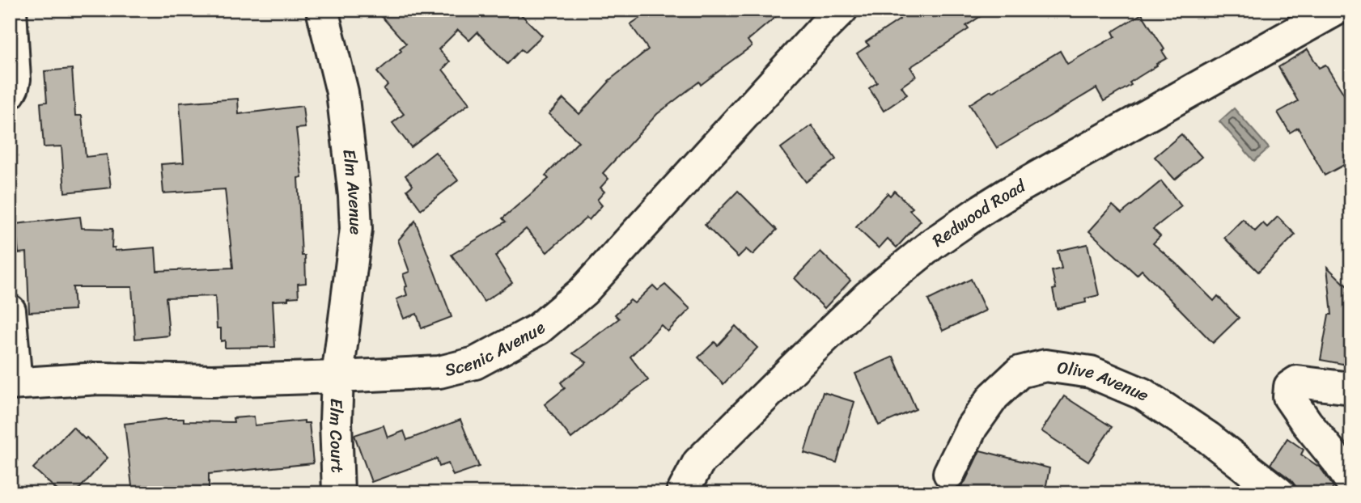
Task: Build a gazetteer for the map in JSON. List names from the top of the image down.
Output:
{
  "streets": {
    "street": [
      "Elm Avenue",
      "Redwood Road",
      "Scenic Avenue",
      "Olive Avenue",
      "Elm Court"
    ]
  },
  "crossings": [
    ["Elm Avenue", "Scenic Avenue"],
    ["Elm Avenue", "Elm Court"],
    ["Scenic Avenue", "Elm Court"]
  ]
}
